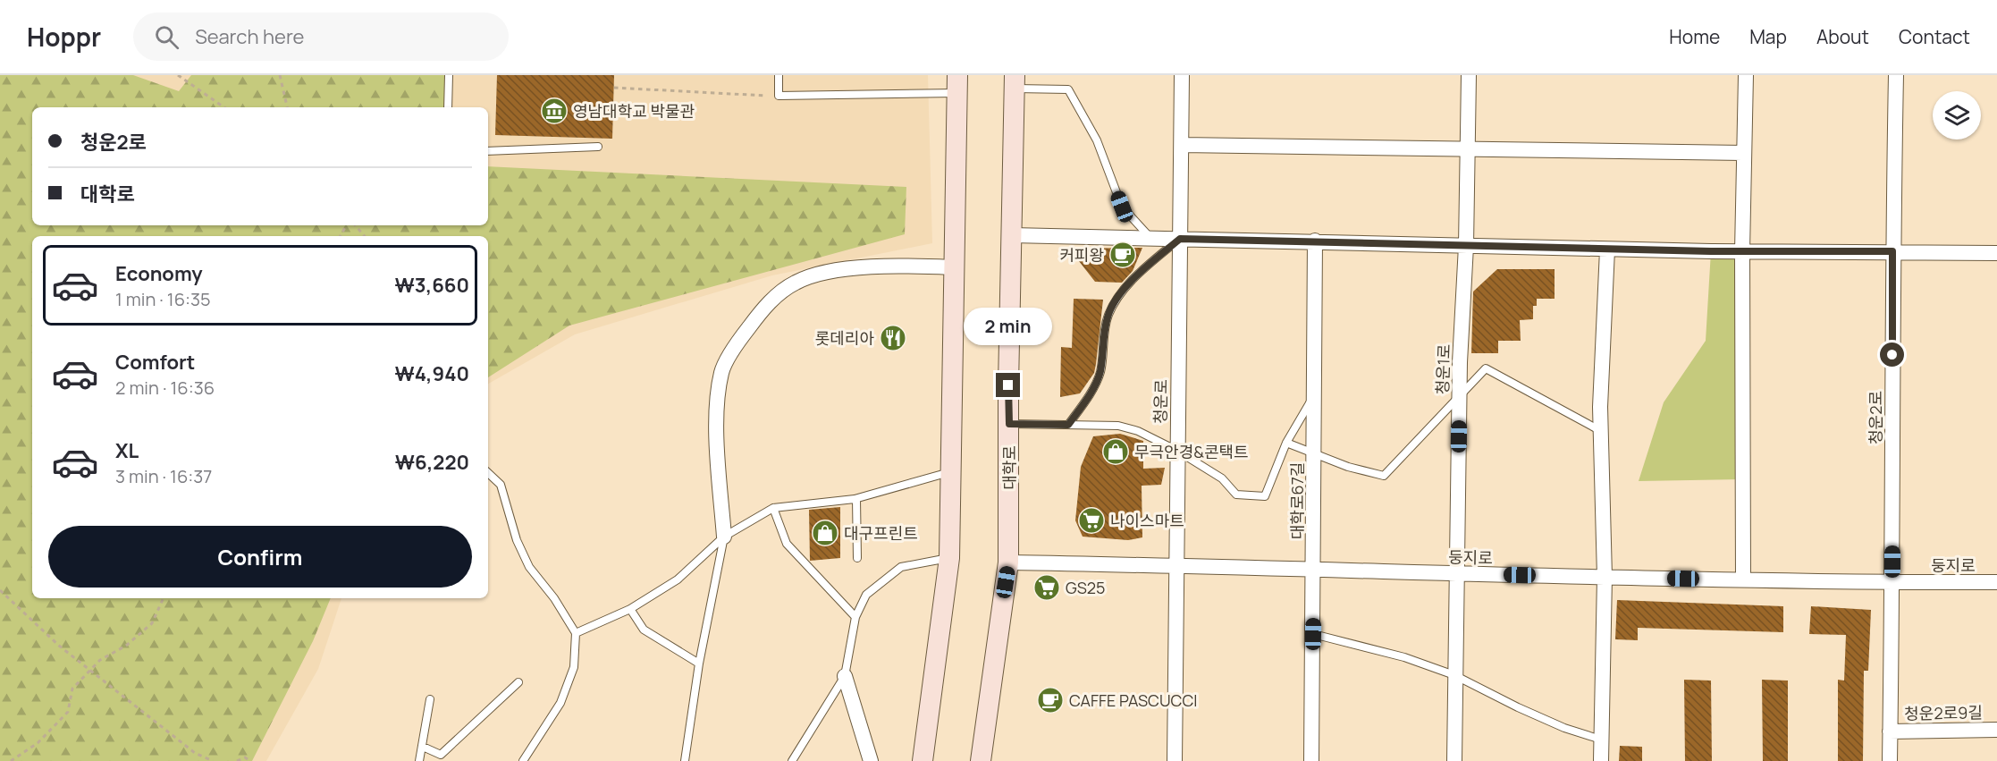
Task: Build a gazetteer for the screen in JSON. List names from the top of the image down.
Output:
{
  "streets": {
    "main road": ["대학로"],
    "street": [
      "청운1로",
      "청운로",
      "청운2로",
      "대학로67길",
      "둥지로",
      "청운2로9길"
    ]
  },
  "crossings": [
    ["청운1로", "둥지로"],
    ["청운로", "둥지로"],
    ["청운2로", "둥지로"],
    ["청운2로", "청운2로9길"],
    ["대학로", "둥지로"],
    ["대학로67길", "둥지로"]
  ],
  "places": {
    "museum": ["영남대학교 박물관"],
    "cafe": ["커피왕", "CAFFE PASCUCCI"],
    "restaurant": ["롯데리아"],
    "shop": ["무극안경&콘택트", "대구프린트"],
    "supermarket": ["나이스마트", "GS25"]
  },
  "page": {
    "header": "Hoppr",
    "search": "Search here",
    "nav": [
      "Home",
      "Map",
      "About",
      "Contact"
    ],
    "banner": ["청운2로", "대학로"],
    "list": [
      {
        "name": "Economy",
        "note": "1 min · 16:35",
        "value": "₩3,660"
      },
      {
        "name": "Comfort",
        "note": "2 min · 16:36",
        "value": "₩4,940"
      },
      {
        "name": "XL",
        "note": "3 min · 16:37",
        "value": "₩6,220"
      }
    ],
    "bubble": "2 min",
    "buttons": "Confirm"
  }
}
